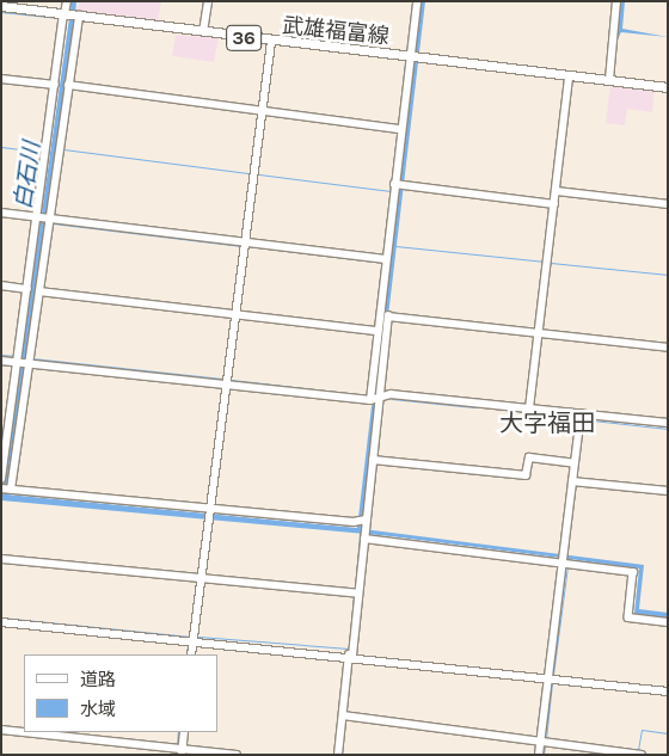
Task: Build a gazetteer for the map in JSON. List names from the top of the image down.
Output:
{
  "streets": {
    "main road": ["武雄福富線", "36"]
  },
  "districts": ["大字福田"],
  "water": ["白石川"],
  "legend": ["道路", "水域"]
}
